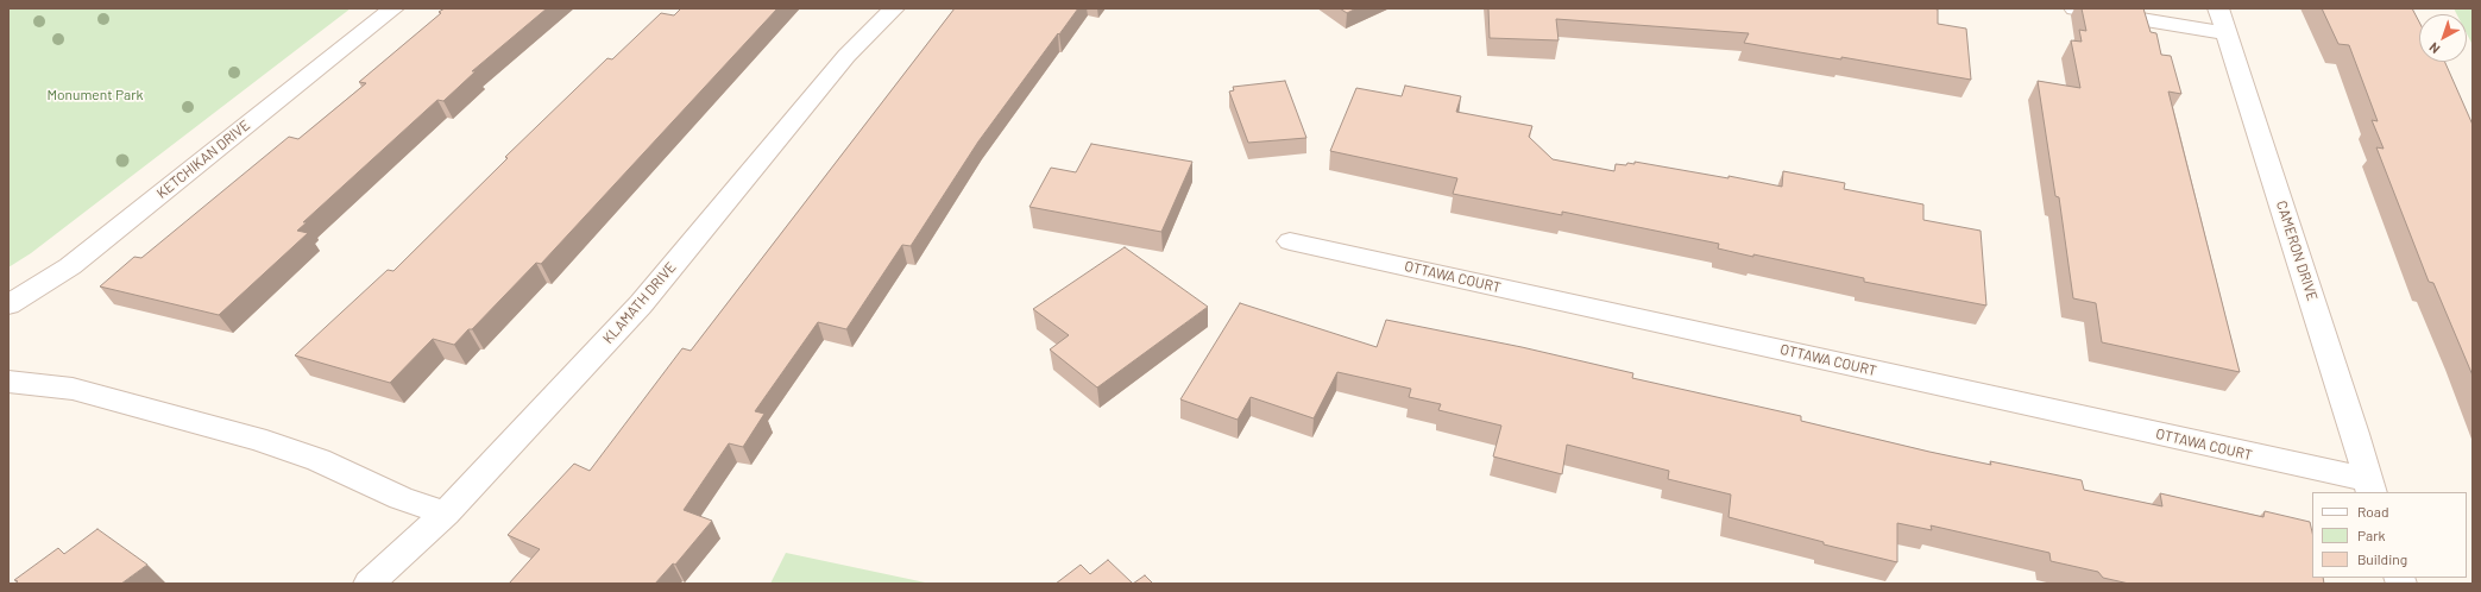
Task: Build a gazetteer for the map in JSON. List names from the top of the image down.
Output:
{
  "streets": {
    "street": [
      "KETCHIKAN DRIVE",
      "CAMERON DRIVE",
      "OTTAWA COURT",
      "KLAMATH DRIVE"
    ]
  },
  "crossings": [
    ["CAMERON DRIVE", "OTTAWA COURT"]
  ],
  "parks": ["Monument Park"],
  "legend": ["Road", "Park", "Building"],
  "north": "bottom left"
}
